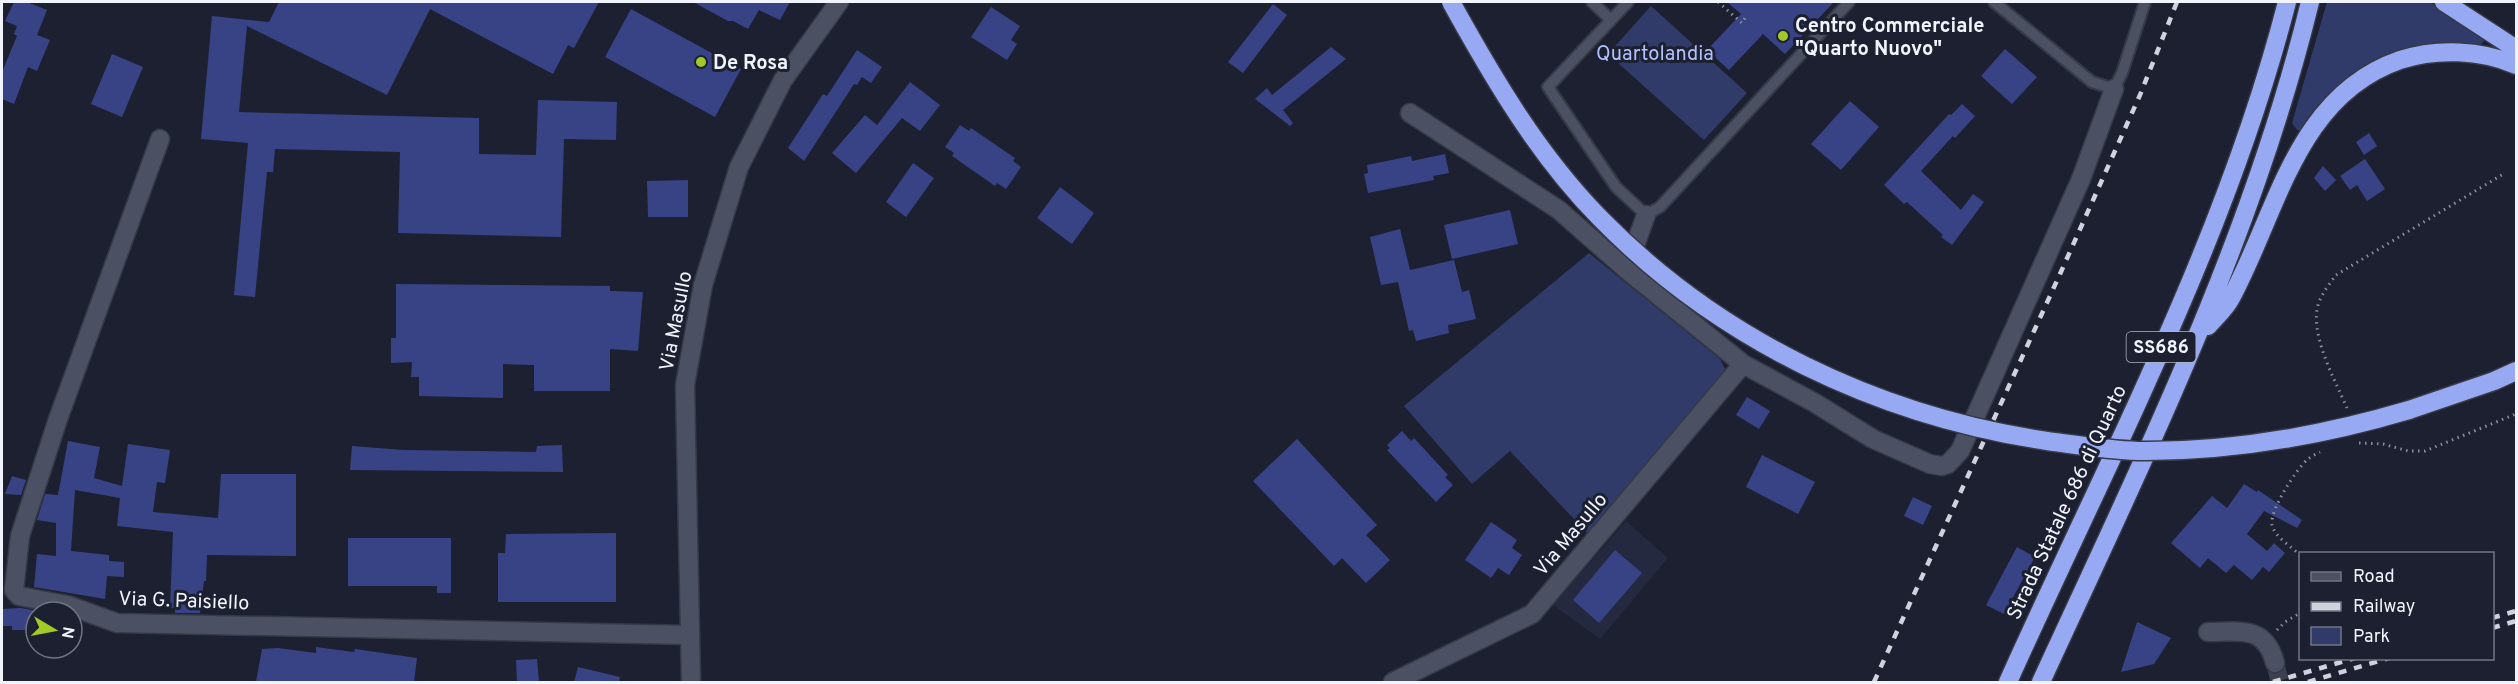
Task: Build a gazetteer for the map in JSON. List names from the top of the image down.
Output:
{
  "streets": {
    "highway": ["SS686", "Strada Statale 686 di Quarto"],
    "street": ["Via Masullo", "Via G. Paisiello"]
  },
  "crossings": [
    ["Via Masullo", "Via G. Paisiello"]
  ],
  "parks": ["Quartolandia"],
  "places": ["Centro Commerciale \"Quarto Nuovo\"", "De Rosa"],
  "legend": ["Road", "Railway", "Park"],
  "north": "right"
}
